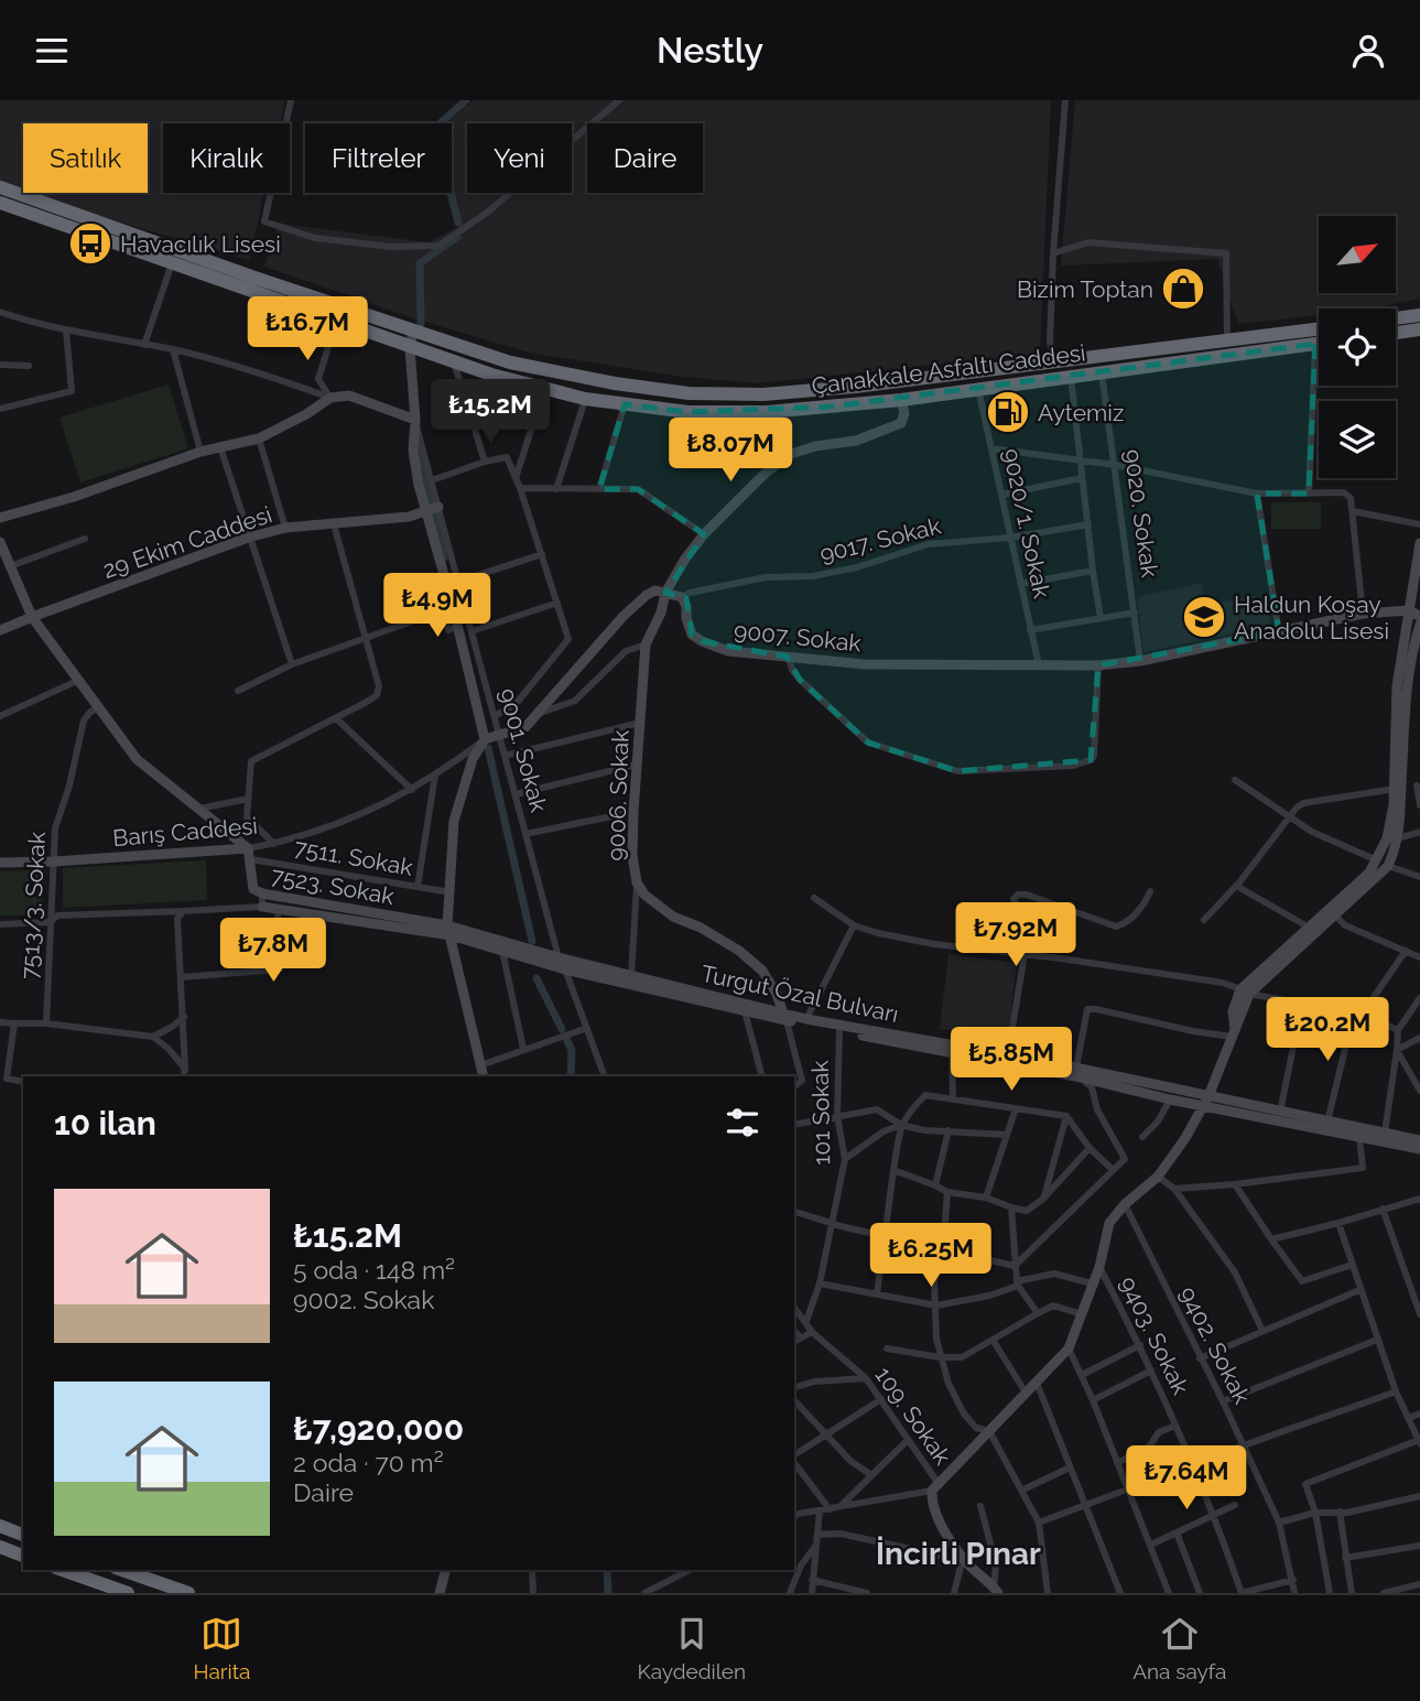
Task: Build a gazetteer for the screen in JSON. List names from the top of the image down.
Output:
{
  "streets": {
    "highway": ["Çanakkale Asfaltı Caddesi"],
    "street": [
      "9020. Sokak",
      "9020/1. Sokak",
      "9017. Sokak",
      "29 Ekim Caddesi",
      "9007. Sokak",
      "9001. Sokak",
      "9006. Sokak",
      "Barış Caddesi",
      "7511. Sokak",
      "7523. Sokak",
      "7513/3. Sokak",
      "Turgut Özal Bulvarı",
      "101 Sokak",
      "9403. Sokak",
      "9402. Sokak",
      "109. Sokak"
    ]
  },
  "crossings": [
    ["Çanakkale Asfaltı Caddesi", "9020. Sokak"],
    ["Çanakkale Asfaltı Caddesi", "9020/1. Sokak"],
    ["Çanakkale Asfaltı Caddesi", "9006. Sokak"],
    ["9020. Sokak", "9007. Sokak"],
    ["9020/1. Sokak", "9017. Sokak"],
    ["9020/1. Sokak", "9007. Sokak"],
    ["9017. Sokak", "9007. Sokak"],
    ["29 Ekim Caddesi", "9001. Sokak"],
    ["9001. Sokak", "Turgut Özal Bulvarı"],
    ["9006. Sokak", "Turgut Özal Bulvarı"],
    ["Barış Caddesi", "7511. Sokak"],
    ["Barış Caddesi", "7523. Sokak"],
    ["Barış Caddesi", "7513/3. Sokak"],
    ["7511. Sokak", "7523. Sokak"],
    ["7523. Sokak", "Turgut Özal Bulvarı"],
    ["Turgut Özal Bulvarı", "101 Sokak"],
    ["101 Sokak", "109. Sokak"]
  ],
  "districts": ["İncirli Pınar"],
  "places": {
    "bus stop": ["Havacılık Lisesi"],
    "shop": ["Bizim Toptan"],
    "fuel station": ["Aytemiz"],
    "school or university": ["Haldun Koşay Anadolu Lisesi"]
  },
  "north": "top right",
  "page": {
    "header": "Nestly",
    "chip": [
      "Satılık",
      "Kiralık",
      "Filtreler",
      "Yeni",
      "Daire"
    ],
    "price": [
      "₺16.7M",
      "₺15.2M",
      "₺8.07M",
      "₺4.9M",
      "₺7.92M",
      "₺7.8M",
      "₺20.2M",
      "₺5.85M",
      "₺6.25M",
      "₺7.64M"
    ],
    "heading": "10 ilan",
    "list": [
      {
        "name": "₺15.2M",
        "note": "5 oda · 148 m² · 9002. Sokak"
      },
      {
        "name": "₺7,920,000",
        "note": "2 oda · 70 m² · Daire"
      }
    ],
    "tabs": ["Harita", "Kaydedilen", "Ana sayfa"]
  }
}
